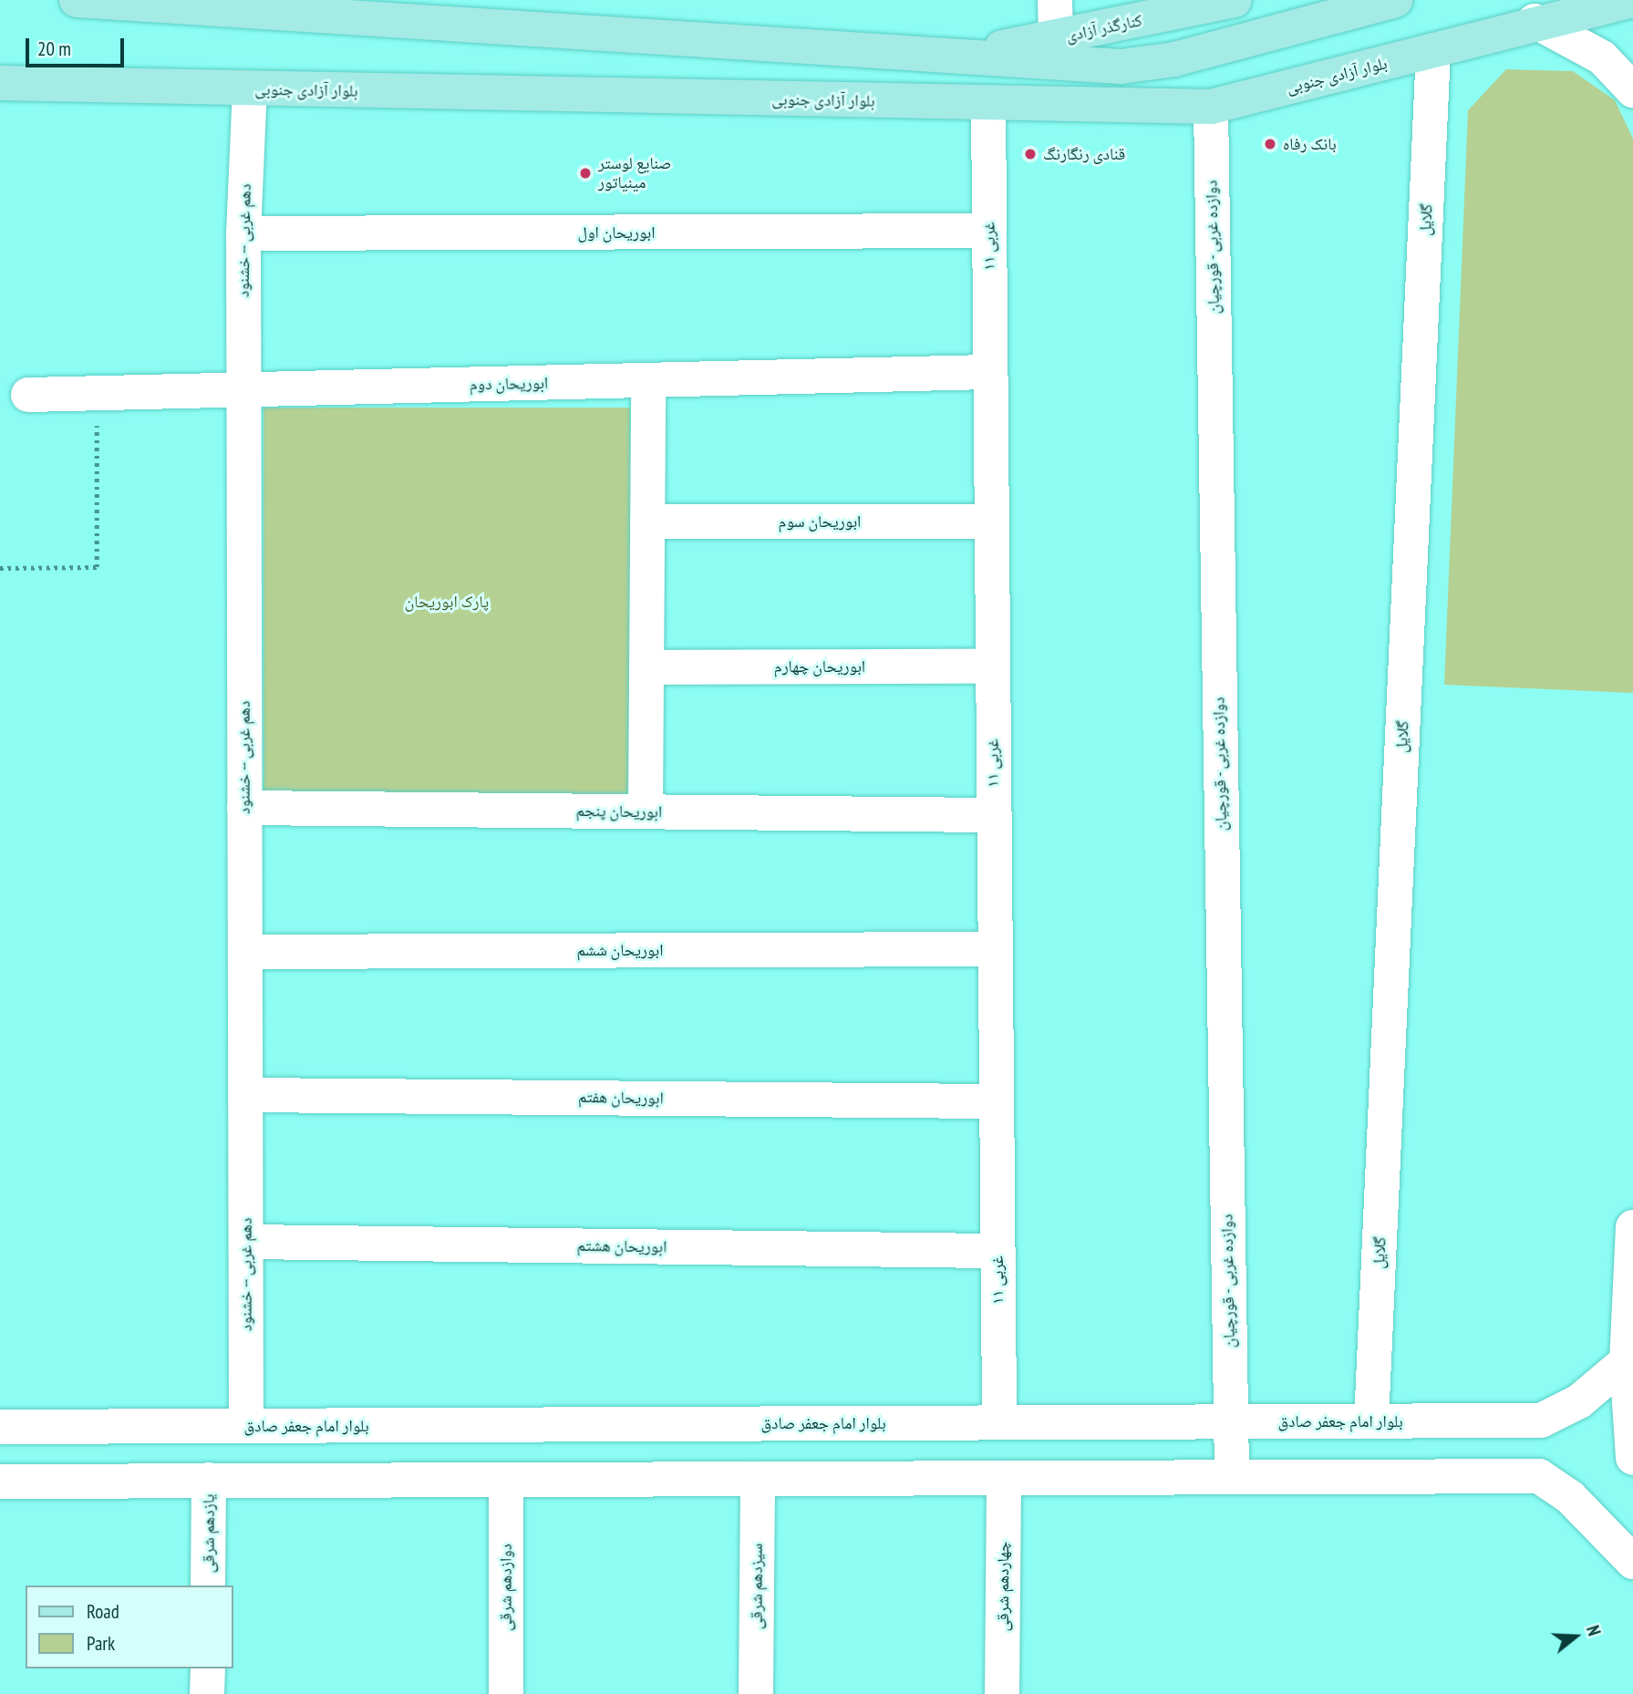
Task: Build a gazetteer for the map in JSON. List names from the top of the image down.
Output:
{
  "streets": {
    "main road": ["کنارگذر آزادی", "بلوار آزادی جنوبی"],
    "street": [
      "گلایل",
      "ابوریحان اول",
      "دهم غربی -- خشنود",
      "۱۱ غربی",
      "دوازده غربی - قورچیان",
      "ابوریحان دوم",
      "ابوریحان سوم",
      "ابوریحان چهارم",
      "ابوریحان پنجم",
      "ابوریحان ششم",
      "ابوریحان هفتم",
      "ابوریحان هشتم",
      "بلوار امام جعفر صادق",
      "یازدهم شرقی",
      "سیزدهم شرقی",
      "چهاردهم شرقی",
      "دوازدهم شرقی"
    ]
  },
  "crossings": [
    ["بلوار آزادی جنوبی", "گلایل"],
    ["بلوار آزادی جنوبی", "دهم غربی -- خشنود"],
    ["بلوار آزادی جنوبی", "۱۱ غربی"],
    ["بلوار آزادی جنوبی", "دوازده غربی - قورچیان"],
    ["گلایل", "بلوار امام جعفر صادق"],
    ["ابوریحان اول", "دهم غربی -- خشنود"],
    ["ابوریحان اول", "۱۱ غربی"],
    ["دهم غربی -- خشنود", "ابوریحان دوم"],
    ["دهم غربی -- خشنود", "ابوریحان پنجم"],
    ["دهم غربی -- خشنود", "ابوریحان ششم"],
    ["دهم غربی -- خشنود", "ابوریحان هفتم"],
    ["دهم غربی -- خشنود", "ابوریحان هشتم"],
    ["دهم غربی -- خشنود", "بلوار امام جعفر صادق"],
    ["۱۱ غربی", "ابوریحان دوم"],
    ["۱۱ غربی", "ابوریحان سوم"],
    ["۱۱ غربی", "ابوریحان چهارم"],
    ["۱۱ غربی", "ابوریحان پنجم"],
    ["۱۱ غربی", "ابوریحان ششم"],
    ["۱۱ غربی", "ابوریحان هفتم"],
    ["۱۱ غربی", "ابوریحان هشتم"],
    ["۱۱ غربی", "بلوار امام جعفر صادق"],
    ["دوازده غربی - قورچیان", "بلوار امام جعفر صادق"]
  ],
  "parks": ["پارک ابوریحان"],
  "places": ["بانک رفاه", "قنادی رنگارنگ", "صنایع لوستر مینیاتور"],
  "legend": ["Road", "Park"],
  "scale_bar": "20 m",
  "north": "right"
}
